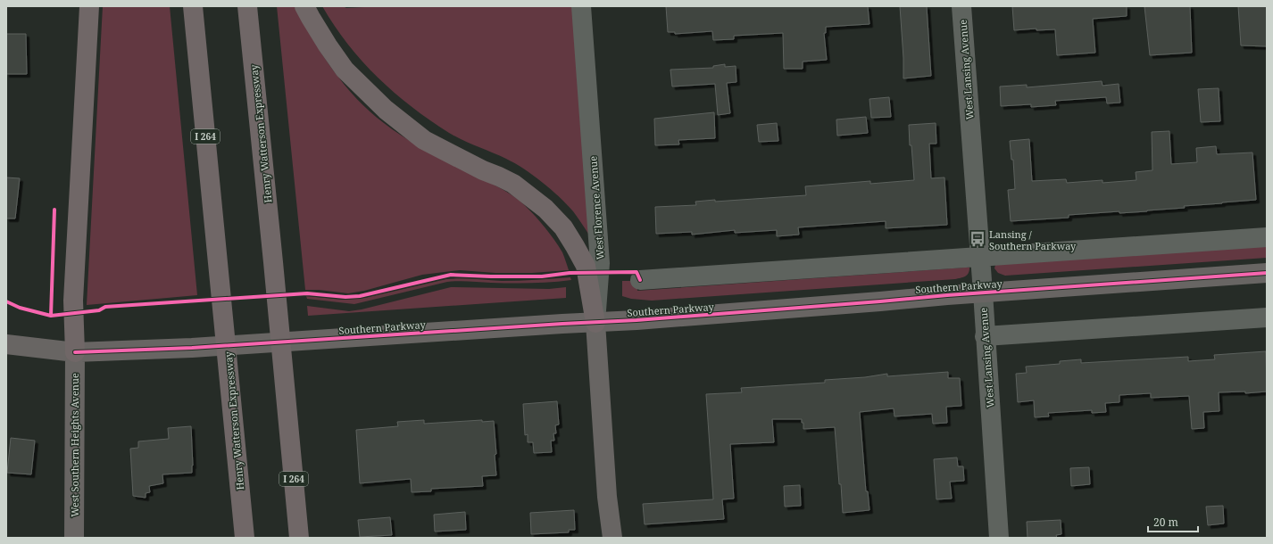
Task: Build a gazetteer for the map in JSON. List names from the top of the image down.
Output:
{
  "streets": {
    "highway": ["Henry Watterson Expressway", "I 264"],
    "main road": ["West Florence Avenue", "Southern Parkway", "West Southern Heights Avenue"],
    "street": ["West Lansing Avenue"]
  },
  "crossings": [
    ["West Lansing Avenue", "Southern Parkway"],
    ["West Florence Avenue", "Southern Parkway"],
    ["Southern Parkway", "West Southern Heights Avenue"]
  ],
  "places": {
    "bus stop": ["Lansing / Southern Parkway"]
  },
  "scale_bar": "20 m"
}
